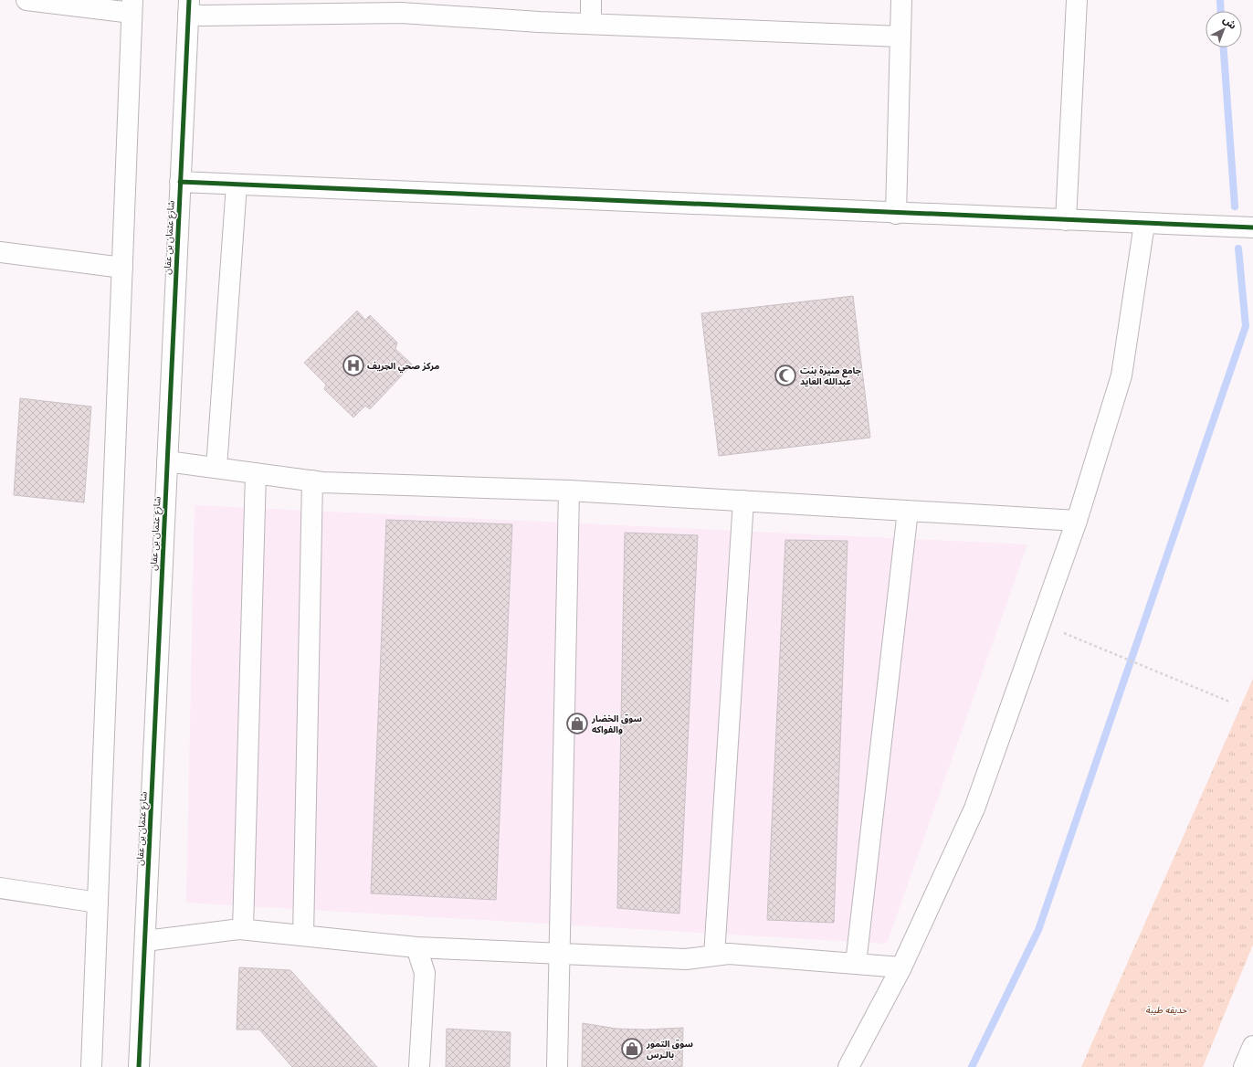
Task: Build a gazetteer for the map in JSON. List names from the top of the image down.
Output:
{
  "streets": {
    "street": ["شارع عثمان بن عفان"]
  },
  "parks": ["حديقه طيبة"],
  "places": {
    "hospital": ["مركز صحي الجريف"],
    "mosque": ["جامع منيرة بنت عبدالله العايد"],
    "shop": ["سوق الخضار والفواكه", "سوق التمور بالـرس"]
  },
  "north": "top right"
}
